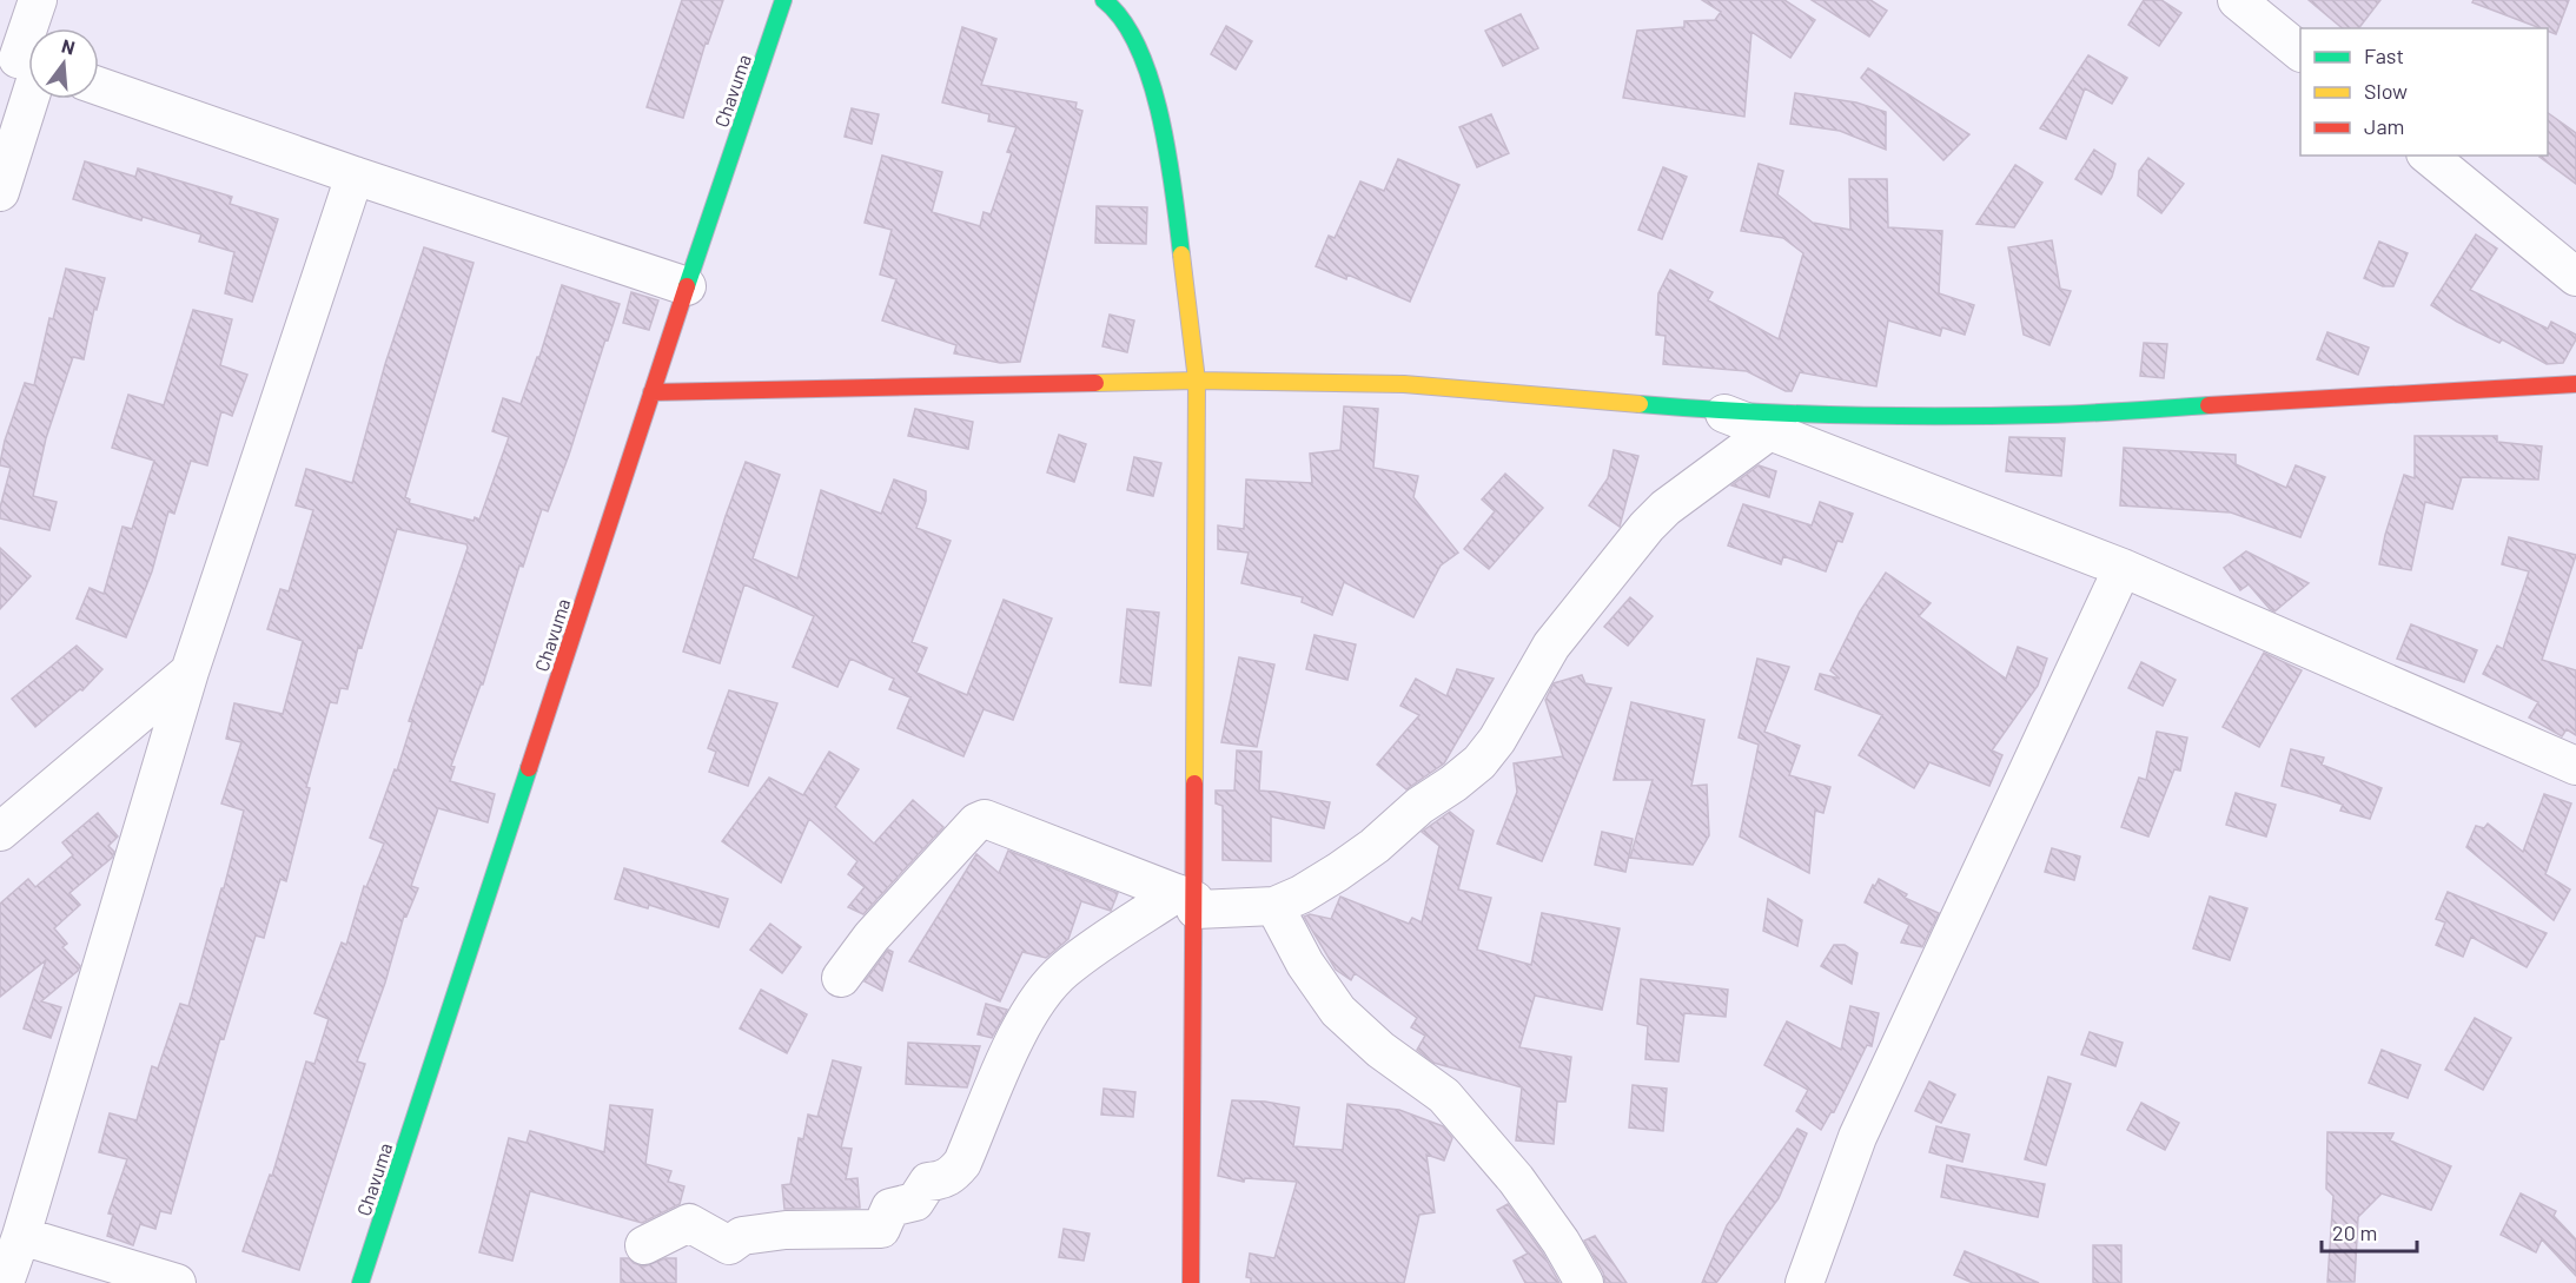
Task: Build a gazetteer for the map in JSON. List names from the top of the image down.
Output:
{
  "streets": {
    "street": ["Chavuma"]
  },
  "legend": ["Fast", "Slow", "Jam"],
  "scale_bar": "20 m",
  "north": "top"
}
